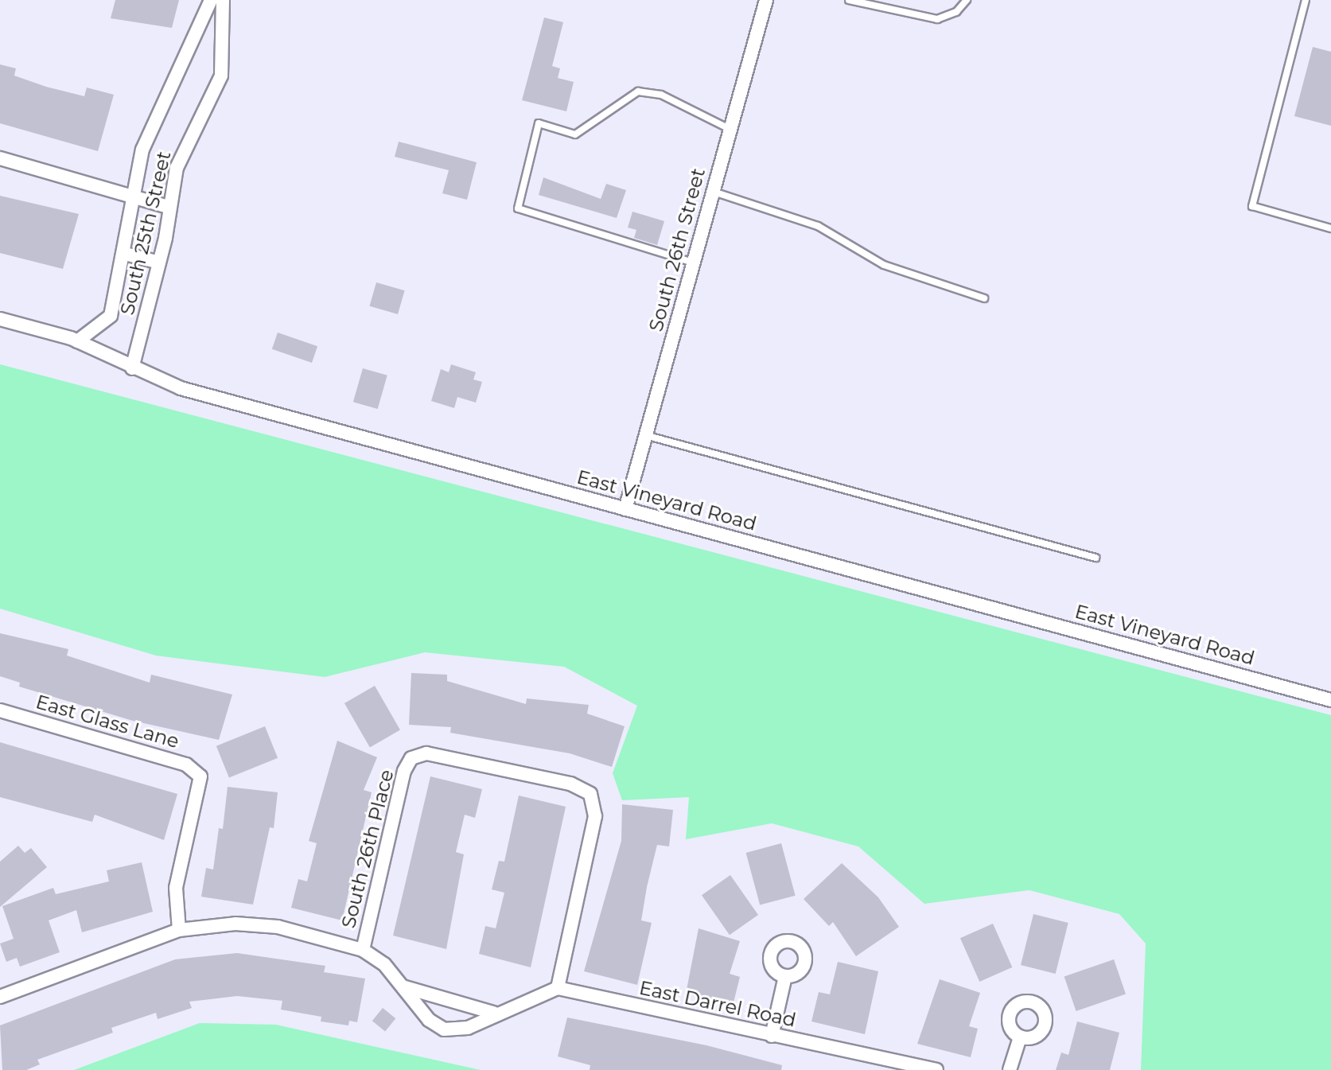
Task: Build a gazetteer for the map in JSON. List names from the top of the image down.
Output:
{
  "streets": {
    "street": [
      "South 25th Street",
      "South 26th Street",
      "East Vineyard Road",
      "East Glass Lane",
      "South 26th Place",
      "East Darrel Road"
    ]
  },
  "crossings": [
    ["South 25th Street", "East Vineyard Road"],
    ["South 26th Street", "East Vineyard Road"],
    ["South 26th Place", "East Darrel Road"]
  ]
}
